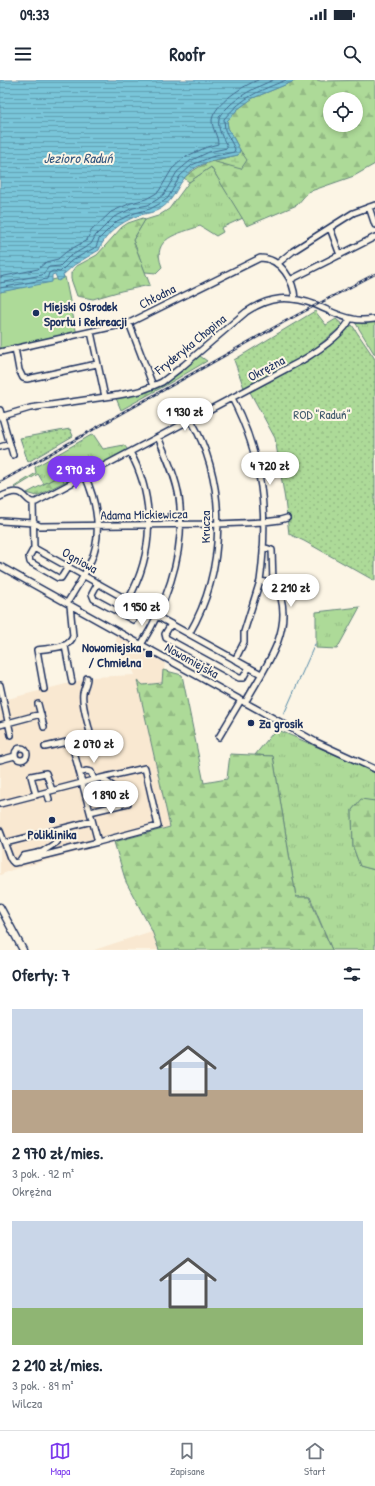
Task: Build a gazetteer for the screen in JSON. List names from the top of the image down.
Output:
{
  "streets": {
    "street": [
      "Chłodna",
      "Fryderyka Chopina",
      "Okrężna",
      "Adama Mickiewicza",
      "Krucza",
      "Ogniowa",
      "Nowomiejska"
    ]
  },
  "crossings": [
    ["Fryderyka Chopina", "Okrężna"],
    ["Okrężna", "Krucza"],
    ["Adama Mickiewicza", "Krucza"],
    ["Krucza", "Ogniowa"]
  ],
  "water": ["Jezioro Raduń"],
  "parks": ["ROD \"Raduń\""],
  "places": {
    "other": ["Miejski Ośrodek Sportu i Rekreacji", "Za grosik", "Poliklinika"],
    "transit": ["Nowomiejska / Chmielna"]
  },
  "page": {
    "status": "09:33",
    "header": "Roofr",
    "price": [
      "1 930 zł",
      "4 720 zł",
      "2 970 zł",
      "2 210 zł",
      "1 950 zł",
      "2 070 zł",
      "1 890 zł"
    ],
    "heading": "Oferty: 7",
    "list": [
      {
        "name": "2 970 zł/mies.",
        "note": "3 pok. · 92 m² · Okrężna"
      },
      {
        "name": "2 210 zł/mies.",
        "note": "3 pok. · 89 m² · Wilcza"
      }
    ],
    "tabs": ["Mapa", "Zapisane", "Start"]
  }
}
